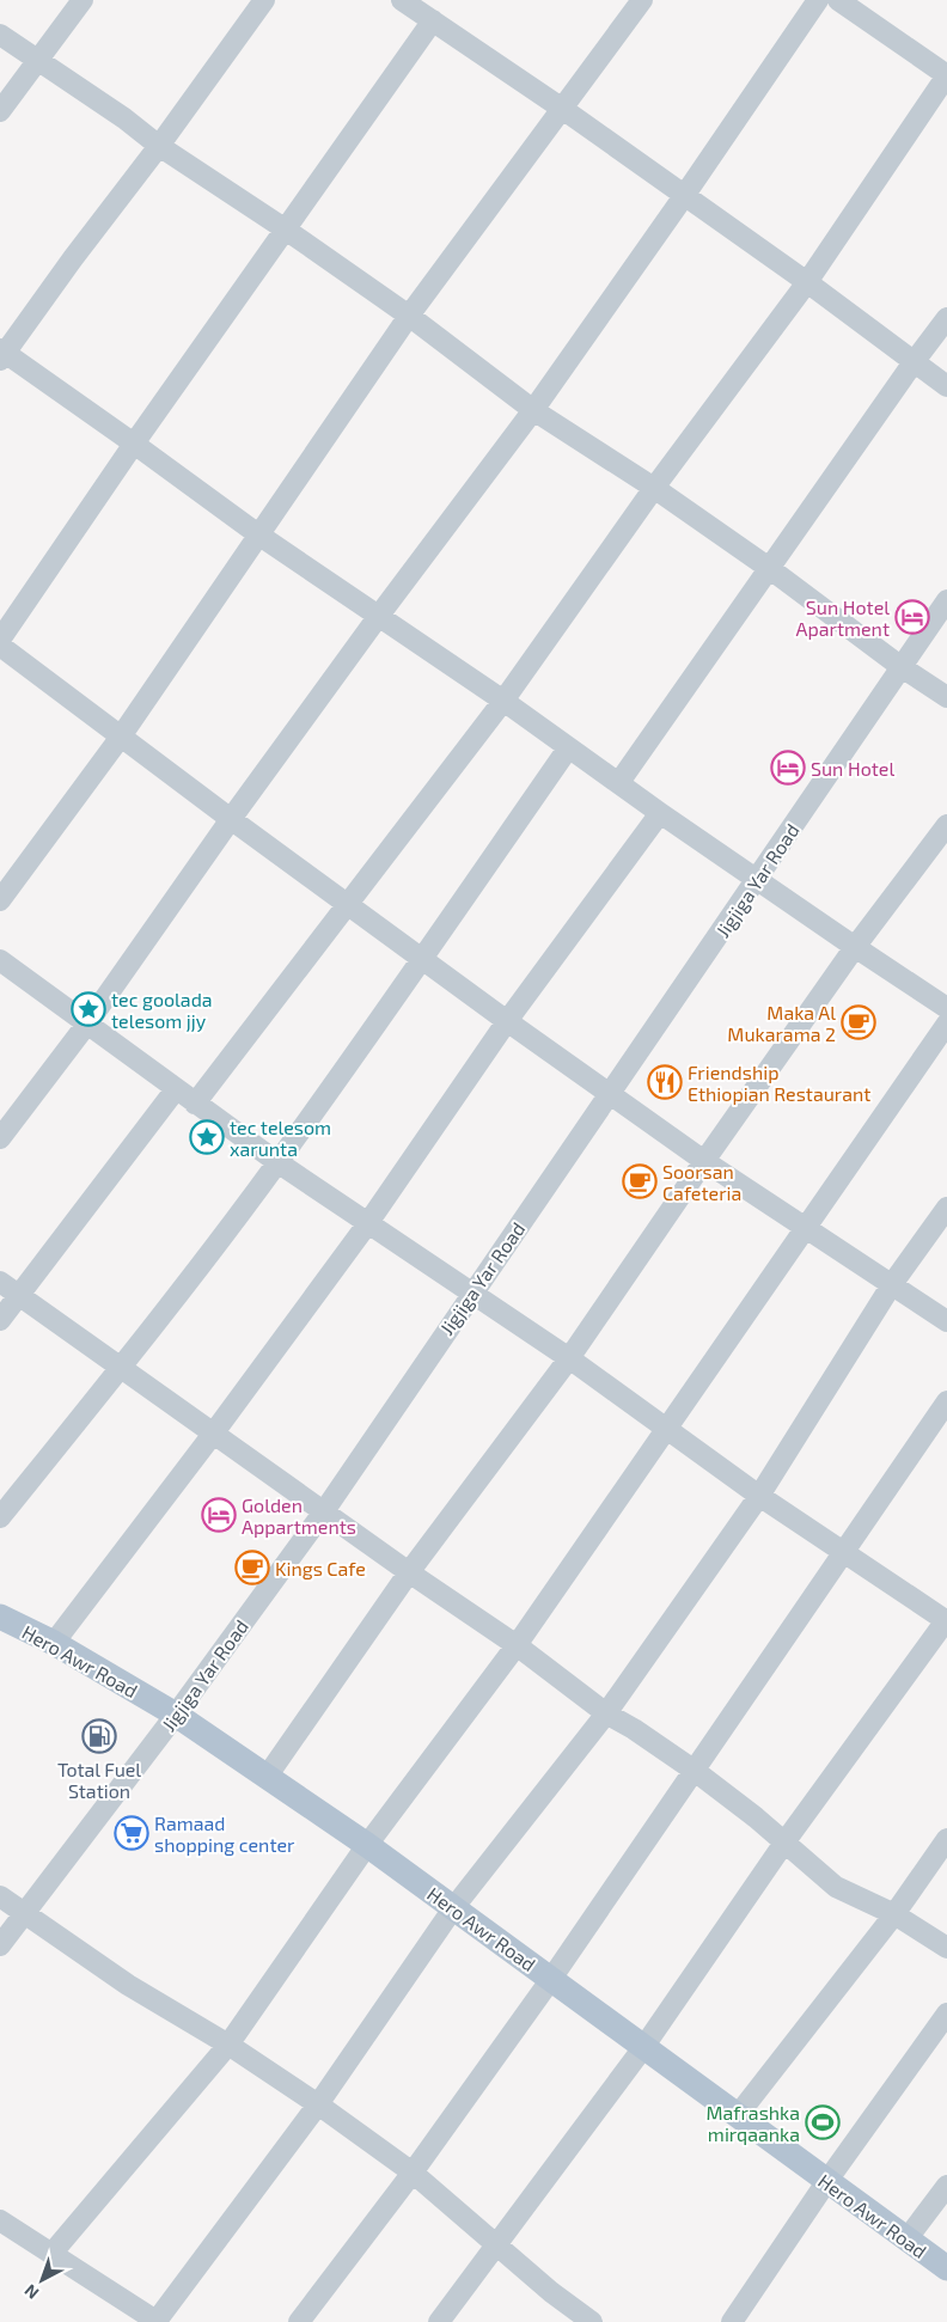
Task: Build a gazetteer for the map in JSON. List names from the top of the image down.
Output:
{
  "streets": {
    "main road": ["Hero Awr Road"],
    "street": ["Jigjiga Yar Road"]
  },
  "crossings": [
    ["Jigjiga Yar Road", "Hero Awr Road"]
  ],
  "places": {
    "hotel": ["Sun Hotel Apartment", "Sun Hotel", "Golden Appartments"],
    "place": ["tec goolada telesom jjy", "tec telesom xarunta"],
    "cafe": ["Maka Al Mukarama 2", "Soorsan Cafeteria", "Kings Cafe"],
    "restaurant": ["Friendship Ethiopian Restaurant"],
    "fuel station": ["Total Fuel Station"],
    "supermarket": ["Ramaad shopping center"],
    "sports": ["Mafrashka mirqaanka"]
  },
  "north": "bottom left"
}
